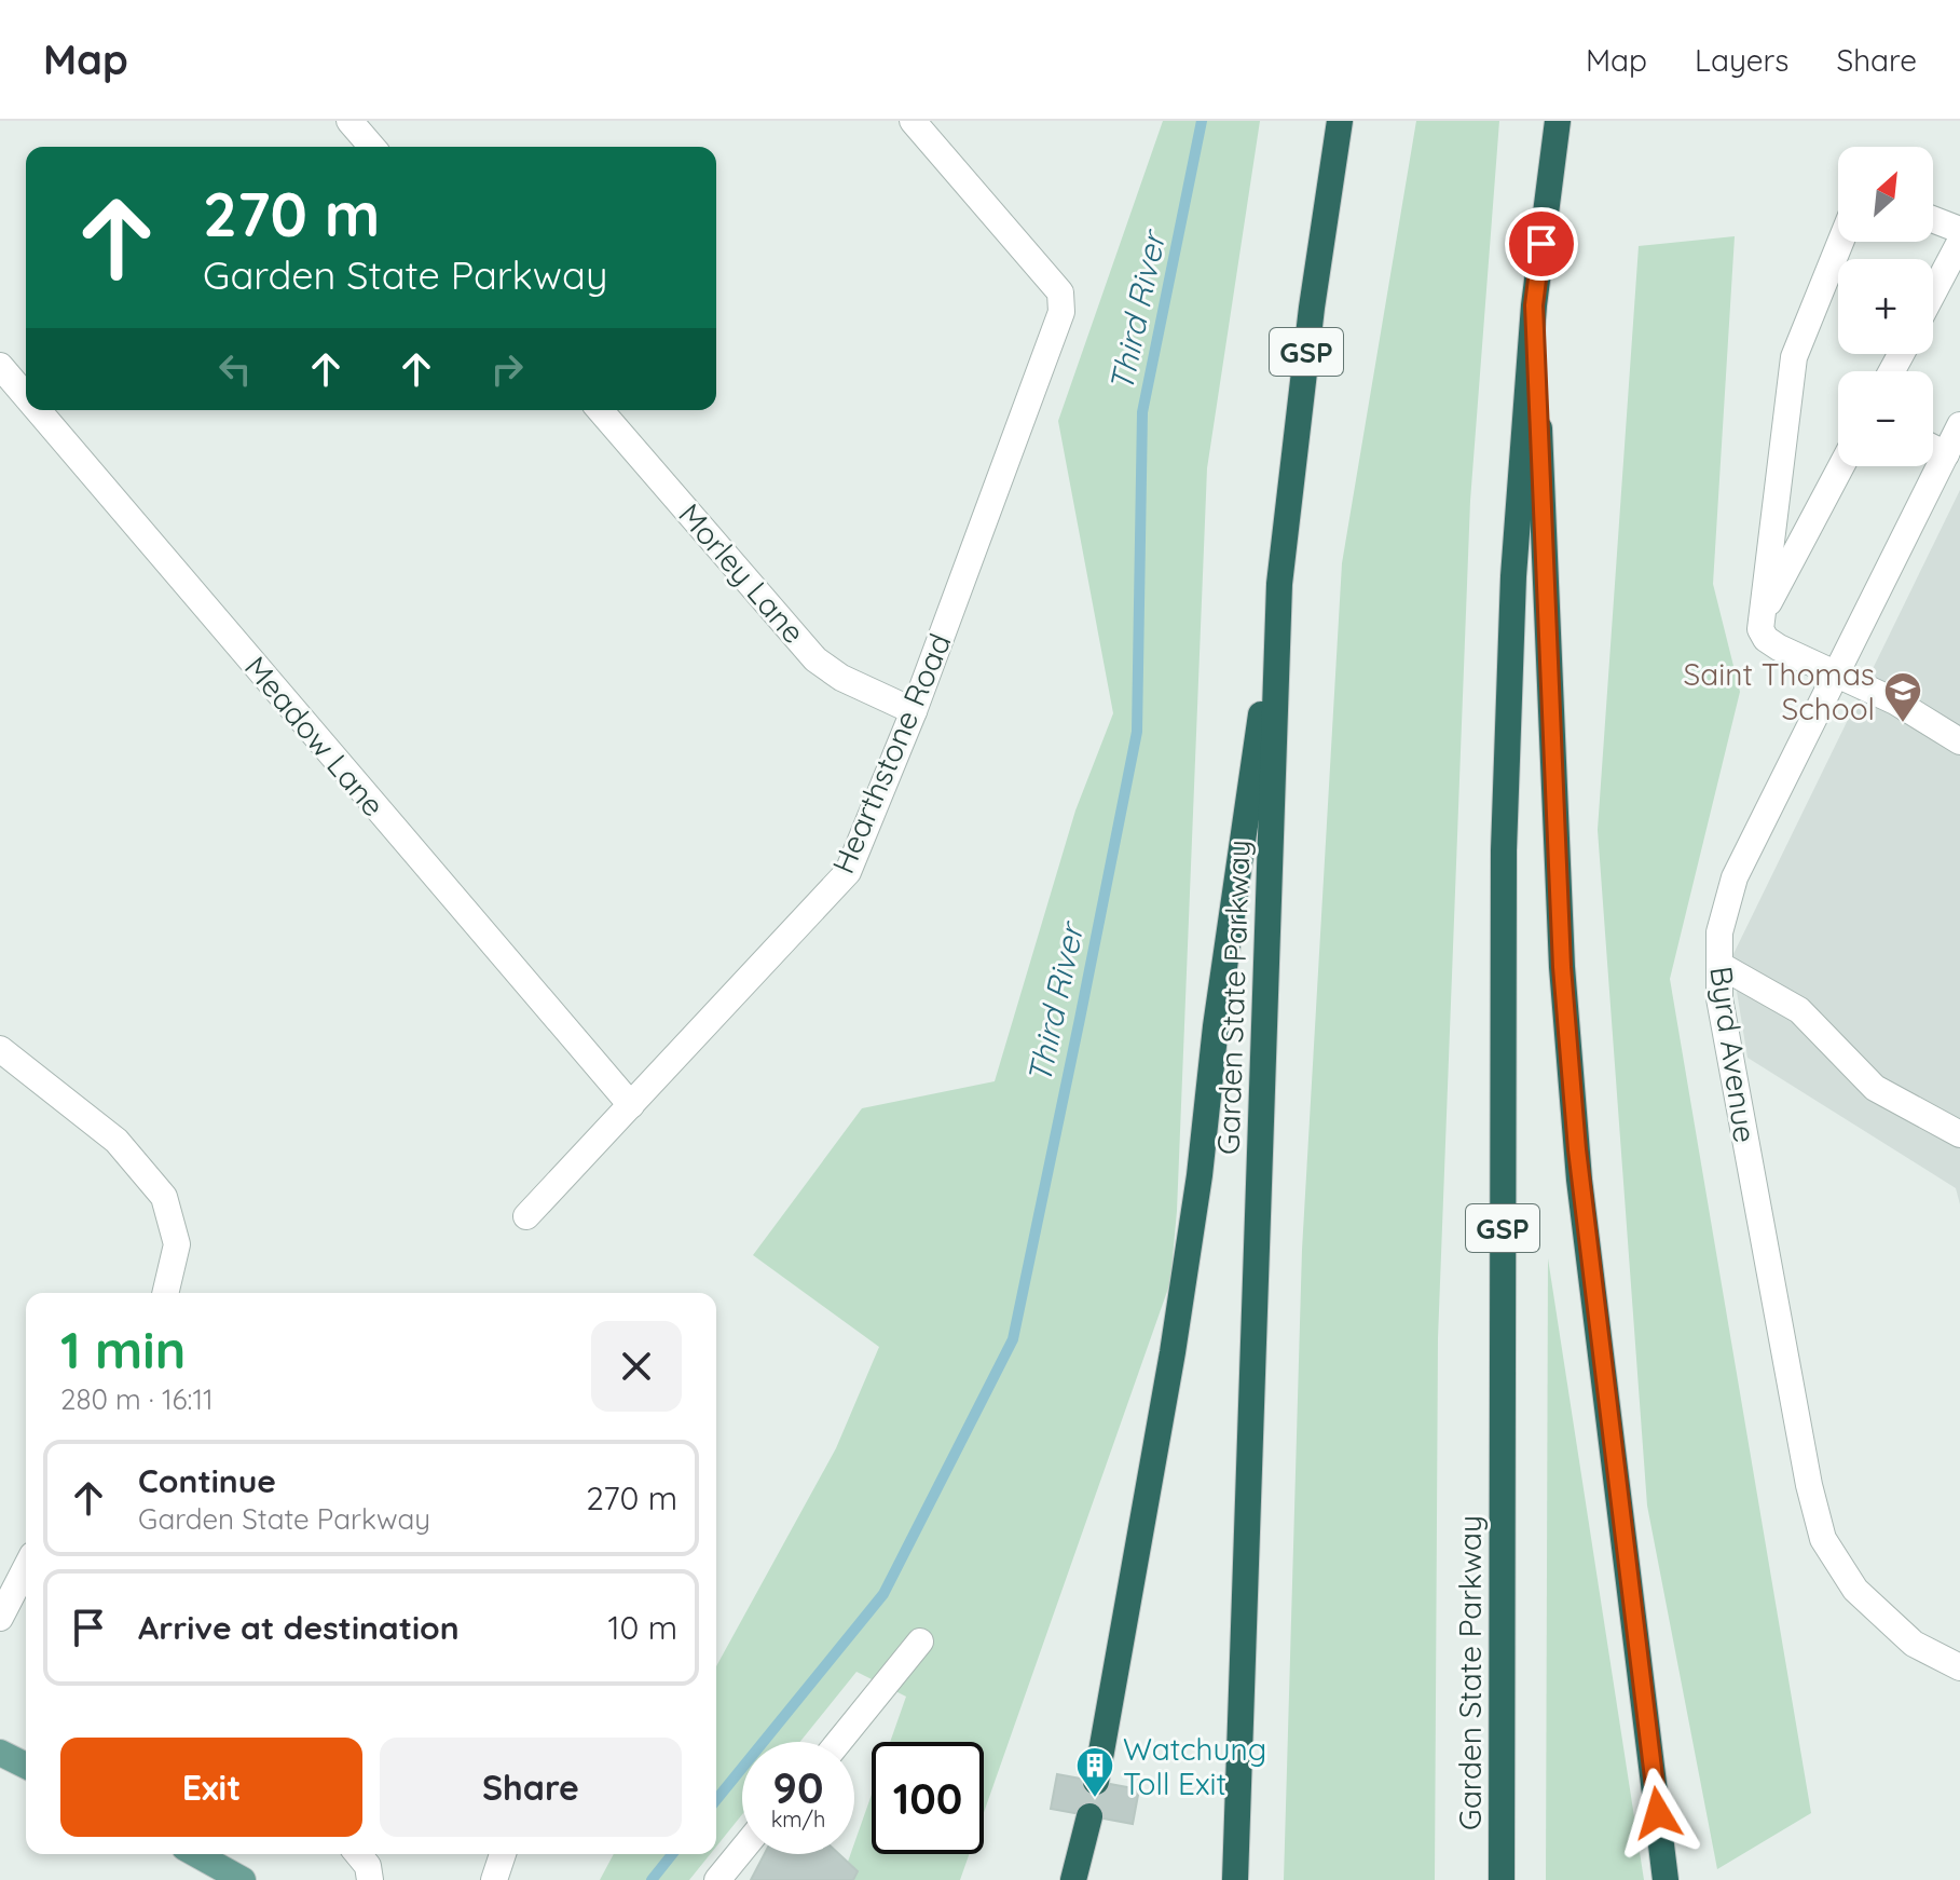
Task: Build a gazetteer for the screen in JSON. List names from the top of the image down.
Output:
{
  "streets": {
    "highway": ["GSP", "Garden State Parkway"],
    "street": [
      "Morley Lane",
      "Meadow Lane",
      "Hearthstone Road",
      "Byrd Avenue"
    ]
  },
  "crossings": [
    ["Morley Lane", "Hearthstone Road"],
    ["Meadow Lane", "Hearthstone Road"]
  ],
  "water": ["Third River"],
  "places": {
    "school or university": ["Saint Thomas School"],
    "building": ["Watchung Toll Exit"]
  },
  "north": "top right",
  "page": {
    "header": "Map",
    "nav": ["Map", "Layers", "Share"],
    "map_buttons": ["+", "−"],
    "turn": ["270 m", "Garden State Parkway"],
    "heading": ["1 min", "280 m · 16:11"],
    "list": [
      {
        "name": "Continue",
        "note": "Garden State Parkway",
        "value": "270 m"
      },
      {
        "name": "Arrive at destination",
        "value": "10 m"
      }
    ],
    "buttons": ["Exit", "Share"],
    "speed": "90 km/h",
    "limit": "100"
  }
}
